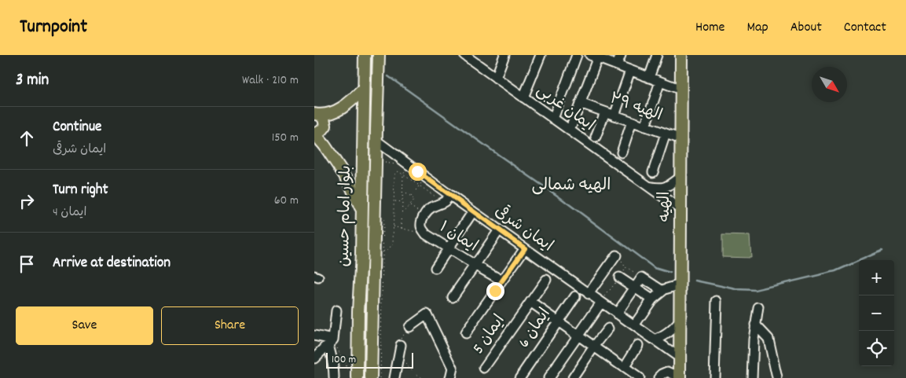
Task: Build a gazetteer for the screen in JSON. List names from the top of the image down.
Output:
{
  "streets": {
    "main road": ["الهیه", "بلوار امام حسین"],
    "street": [
      "الهیه ۲۹",
      "ایمان غربی",
      "ایمان شرقی",
      "ایمان ۱",
      "ایمان 6",
      "ایمان 5"
    ]
  },
  "crossings": [
    ["الهیه ۲۹", "الهیه"],
    ["ایمان غربی", "الهیه"],
    ["الهیه", "ایمان شرقی"],
    ["بلوار امام حسین", "ایمان شرقی"],
    ["ایمان شرقی", "ایمان ۱"]
  ],
  "districts": ["الهیه شمالی"],
  "scale_bar": "100 m",
  "north": "bottom right",
  "page": {
    "header": "Turnpoint",
    "nav": [
      "Home",
      "Map",
      "About",
      "Contact"
    ],
    "heading": ["3 min", "Walk · 210 m"],
    "list": [
      ["Continue", "ایمان شرقی", "150 m"],
      ["Turn right", "ایمان 4", "60 m"],
      "Arrive at destination"
    ],
    "map_buttons": ["+", "−"],
    "buttons": ["Save", "Share"],
    "scale": "100 m"
  }
}
